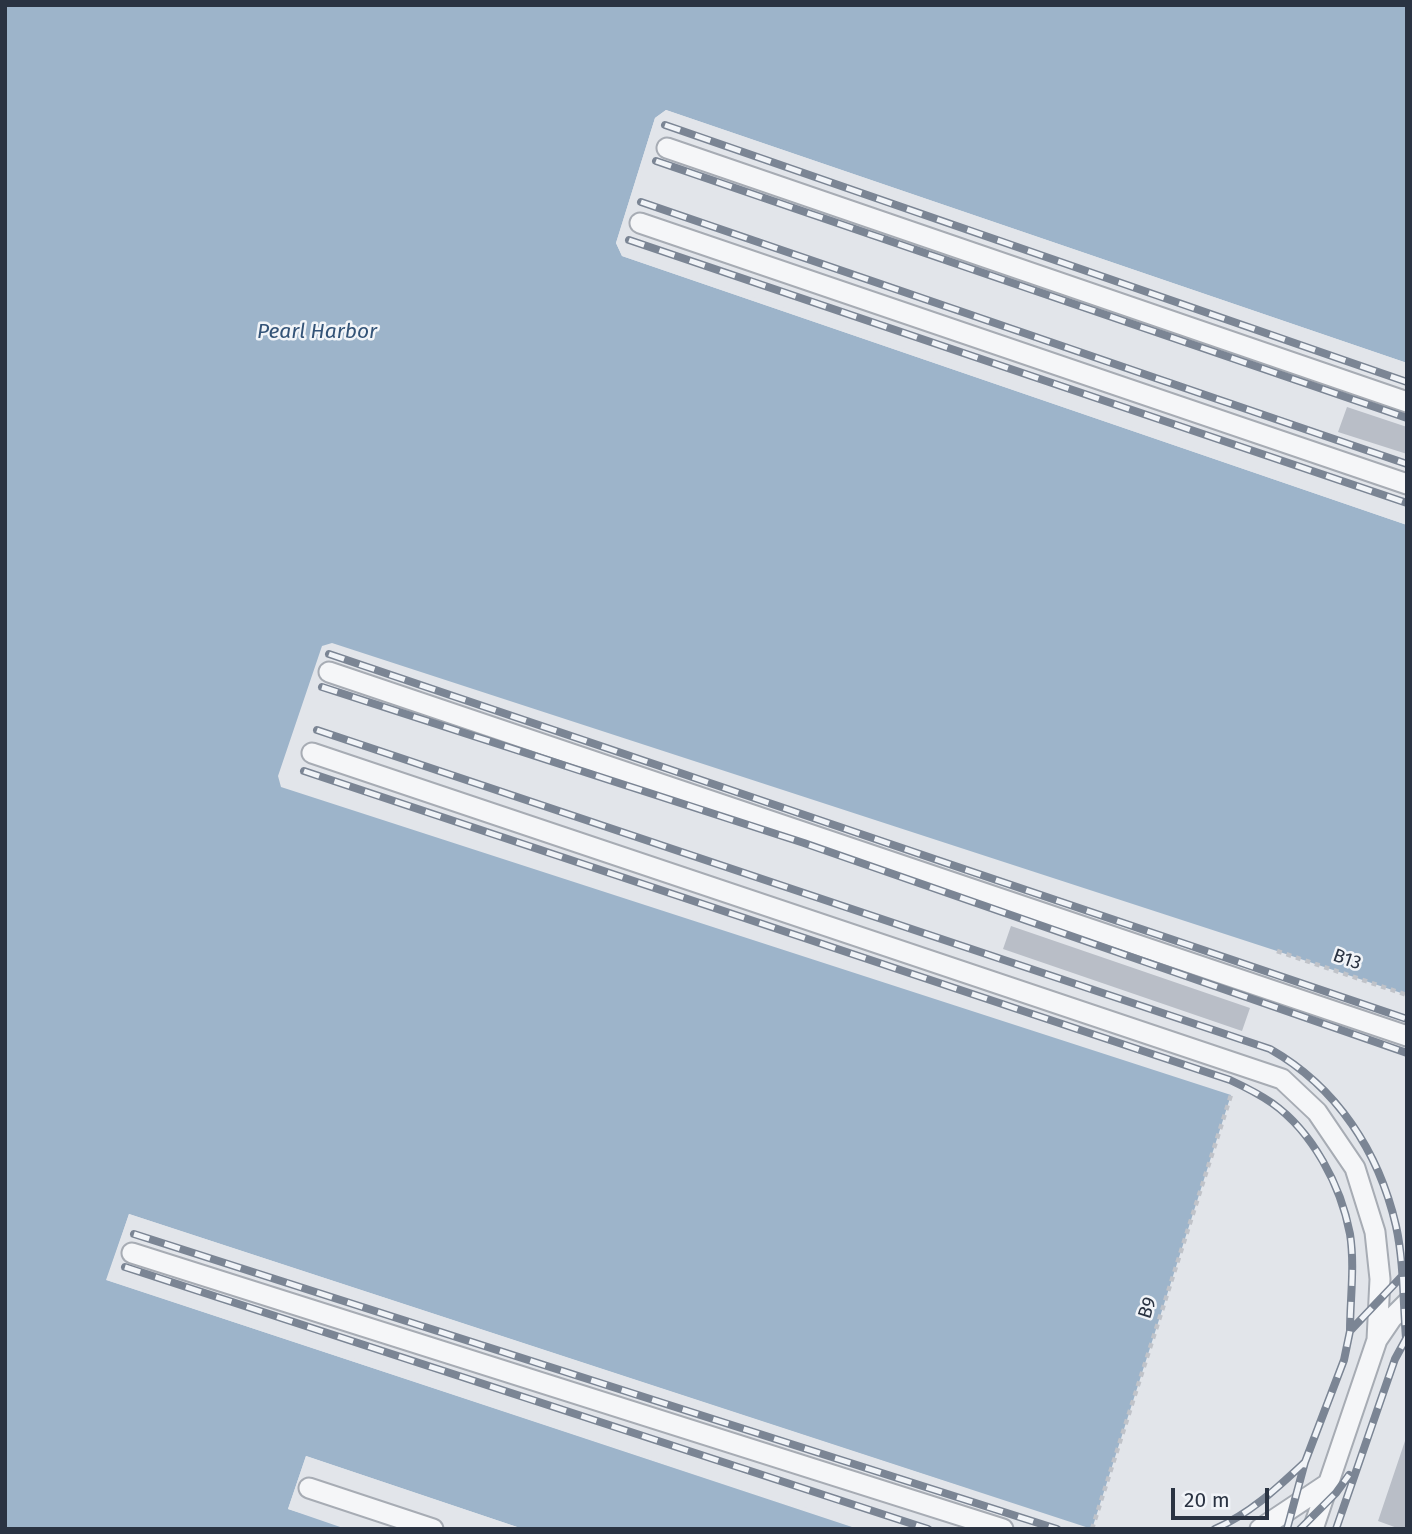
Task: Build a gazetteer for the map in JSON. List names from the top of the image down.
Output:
{
  "streets": {
    "path": ["B13", "B9"]
  },
  "water": ["Pearl Harbor"],
  "scale_bar": "20 m"
}
